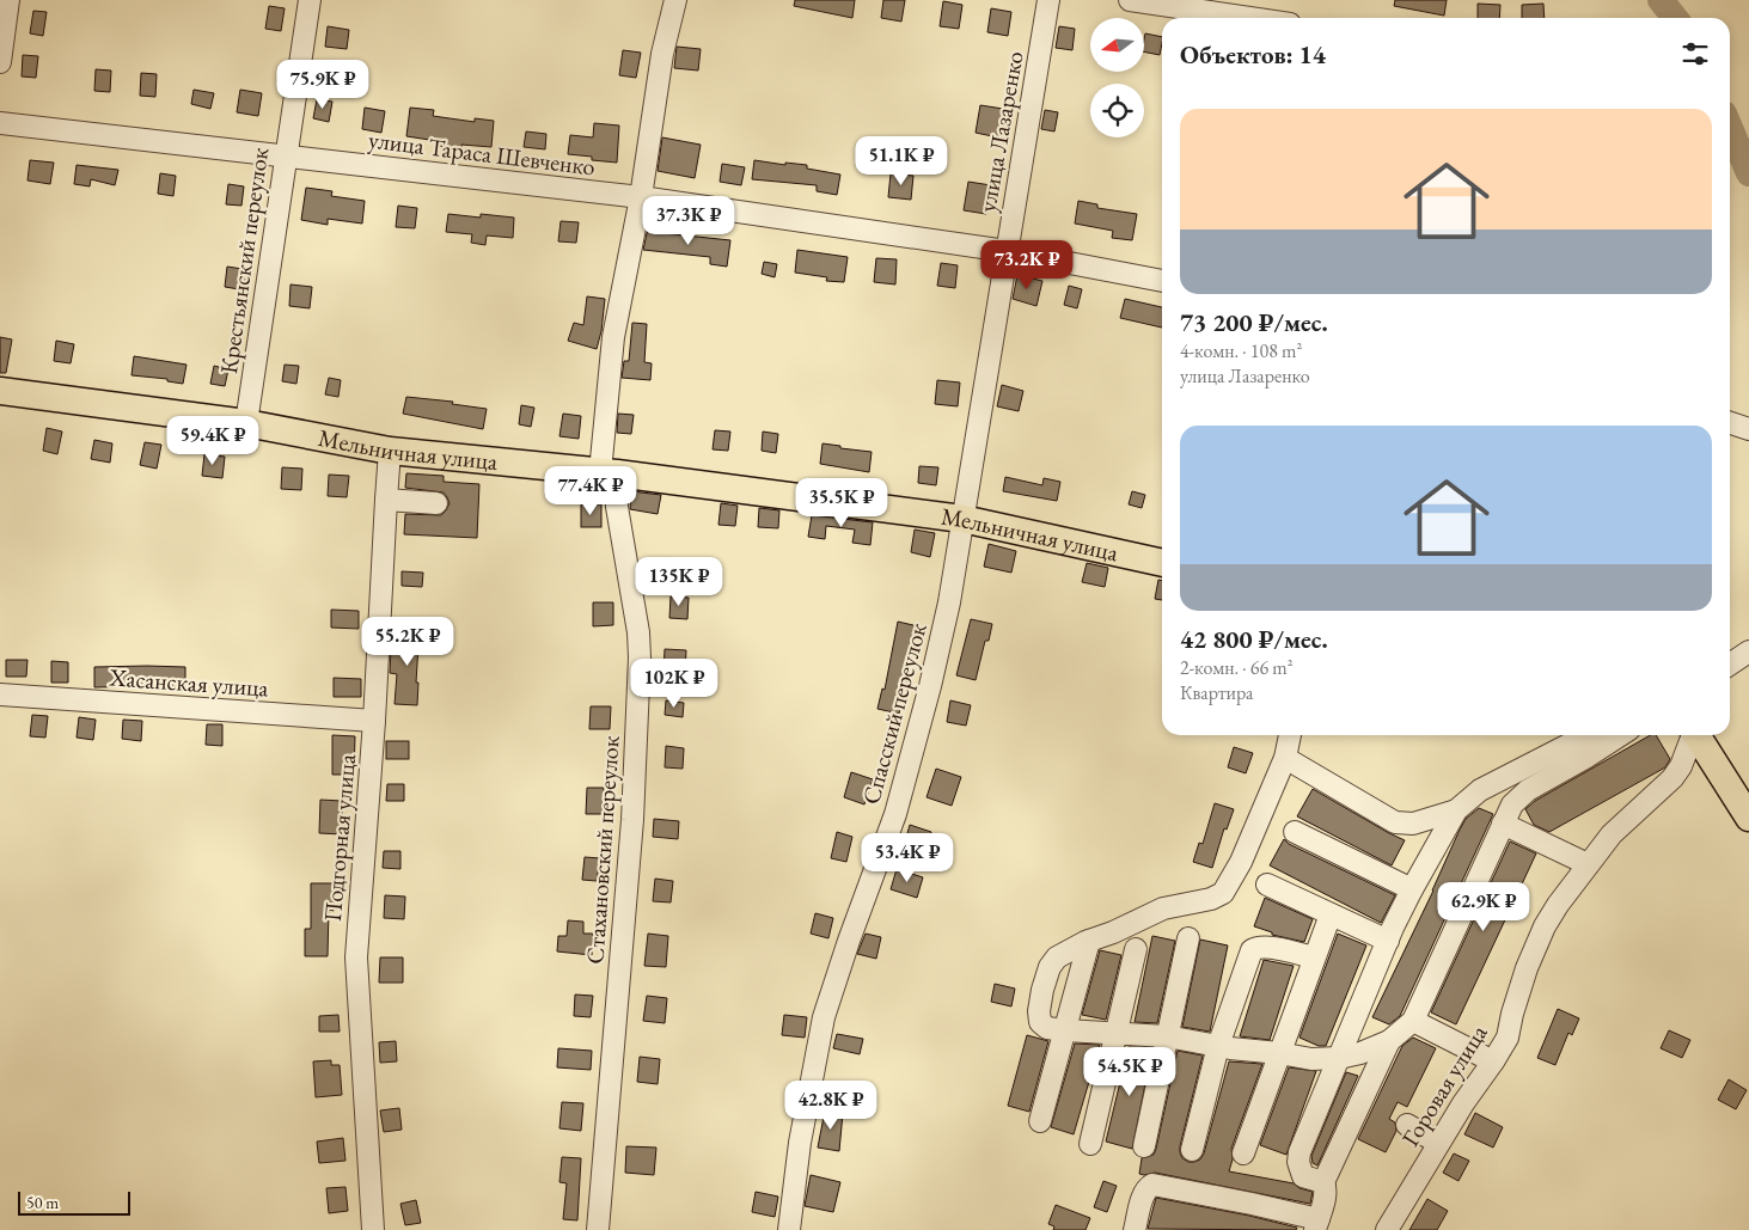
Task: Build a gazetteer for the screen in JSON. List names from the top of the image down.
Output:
{
  "streets": {
    "main road": ["Мельничная улица"],
    "street": [
      "улица Лазаренко",
      "улица Тараса Шевченко",
      "Крестьянский переулок",
      "Хасанская улица",
      "Спасский переулок",
      "Подгорная улица",
      "Стахановский переулок",
      "Горовая улица"
    ]
  },
  "crossings": [
    ["улица Лазаренко", "улица Тараса Шевченко"],
    ["улица Лазаренко", "Мельничная улица"],
    ["улица Лазаренко", "Спасский переулок"],
    ["улица Тараса Шевченко", "Крестьянский переулок"],
    ["улица Тараса Шевченко", "Стахановский переулок"],
    ["Крестьянский переулок", "Мельничная улица"],
    ["Мельничная улица", "Спасский переулок"],
    ["Мельничная улица", "Подгорная улица"],
    ["Мельничная улица", "Стахановский переулок"],
    ["Хасанская улица", "Подгорная улица"]
  ],
  "scale_bar": "50 m",
  "north": "left",
  "page": {
    "heading": "Объектов: 14",
    "price": [
      "75.9K ₽",
      "51.1K ₽",
      "37.3K ₽",
      "73.2K ₽",
      "59.4K ₽",
      "77.4K ₽",
      "35.5K ₽",
      "135K ₽",
      "55.2K ₽",
      "102K ₽",
      "53.4K ₽",
      "62.9K ₽",
      "54.5K ₽",
      "42.8K ₽"
    ],
    "list": [
      {
        "name": "73 200 ₽/мес.",
        "note": "4-комн. · 108 m² · улица Лазаренко"
      },
      {
        "name": "42 800 ₽/мес.",
        "note": "2-комн. · 66 m² · Квартира"
      }
    ],
    "scale": "50 m"
  }
}
